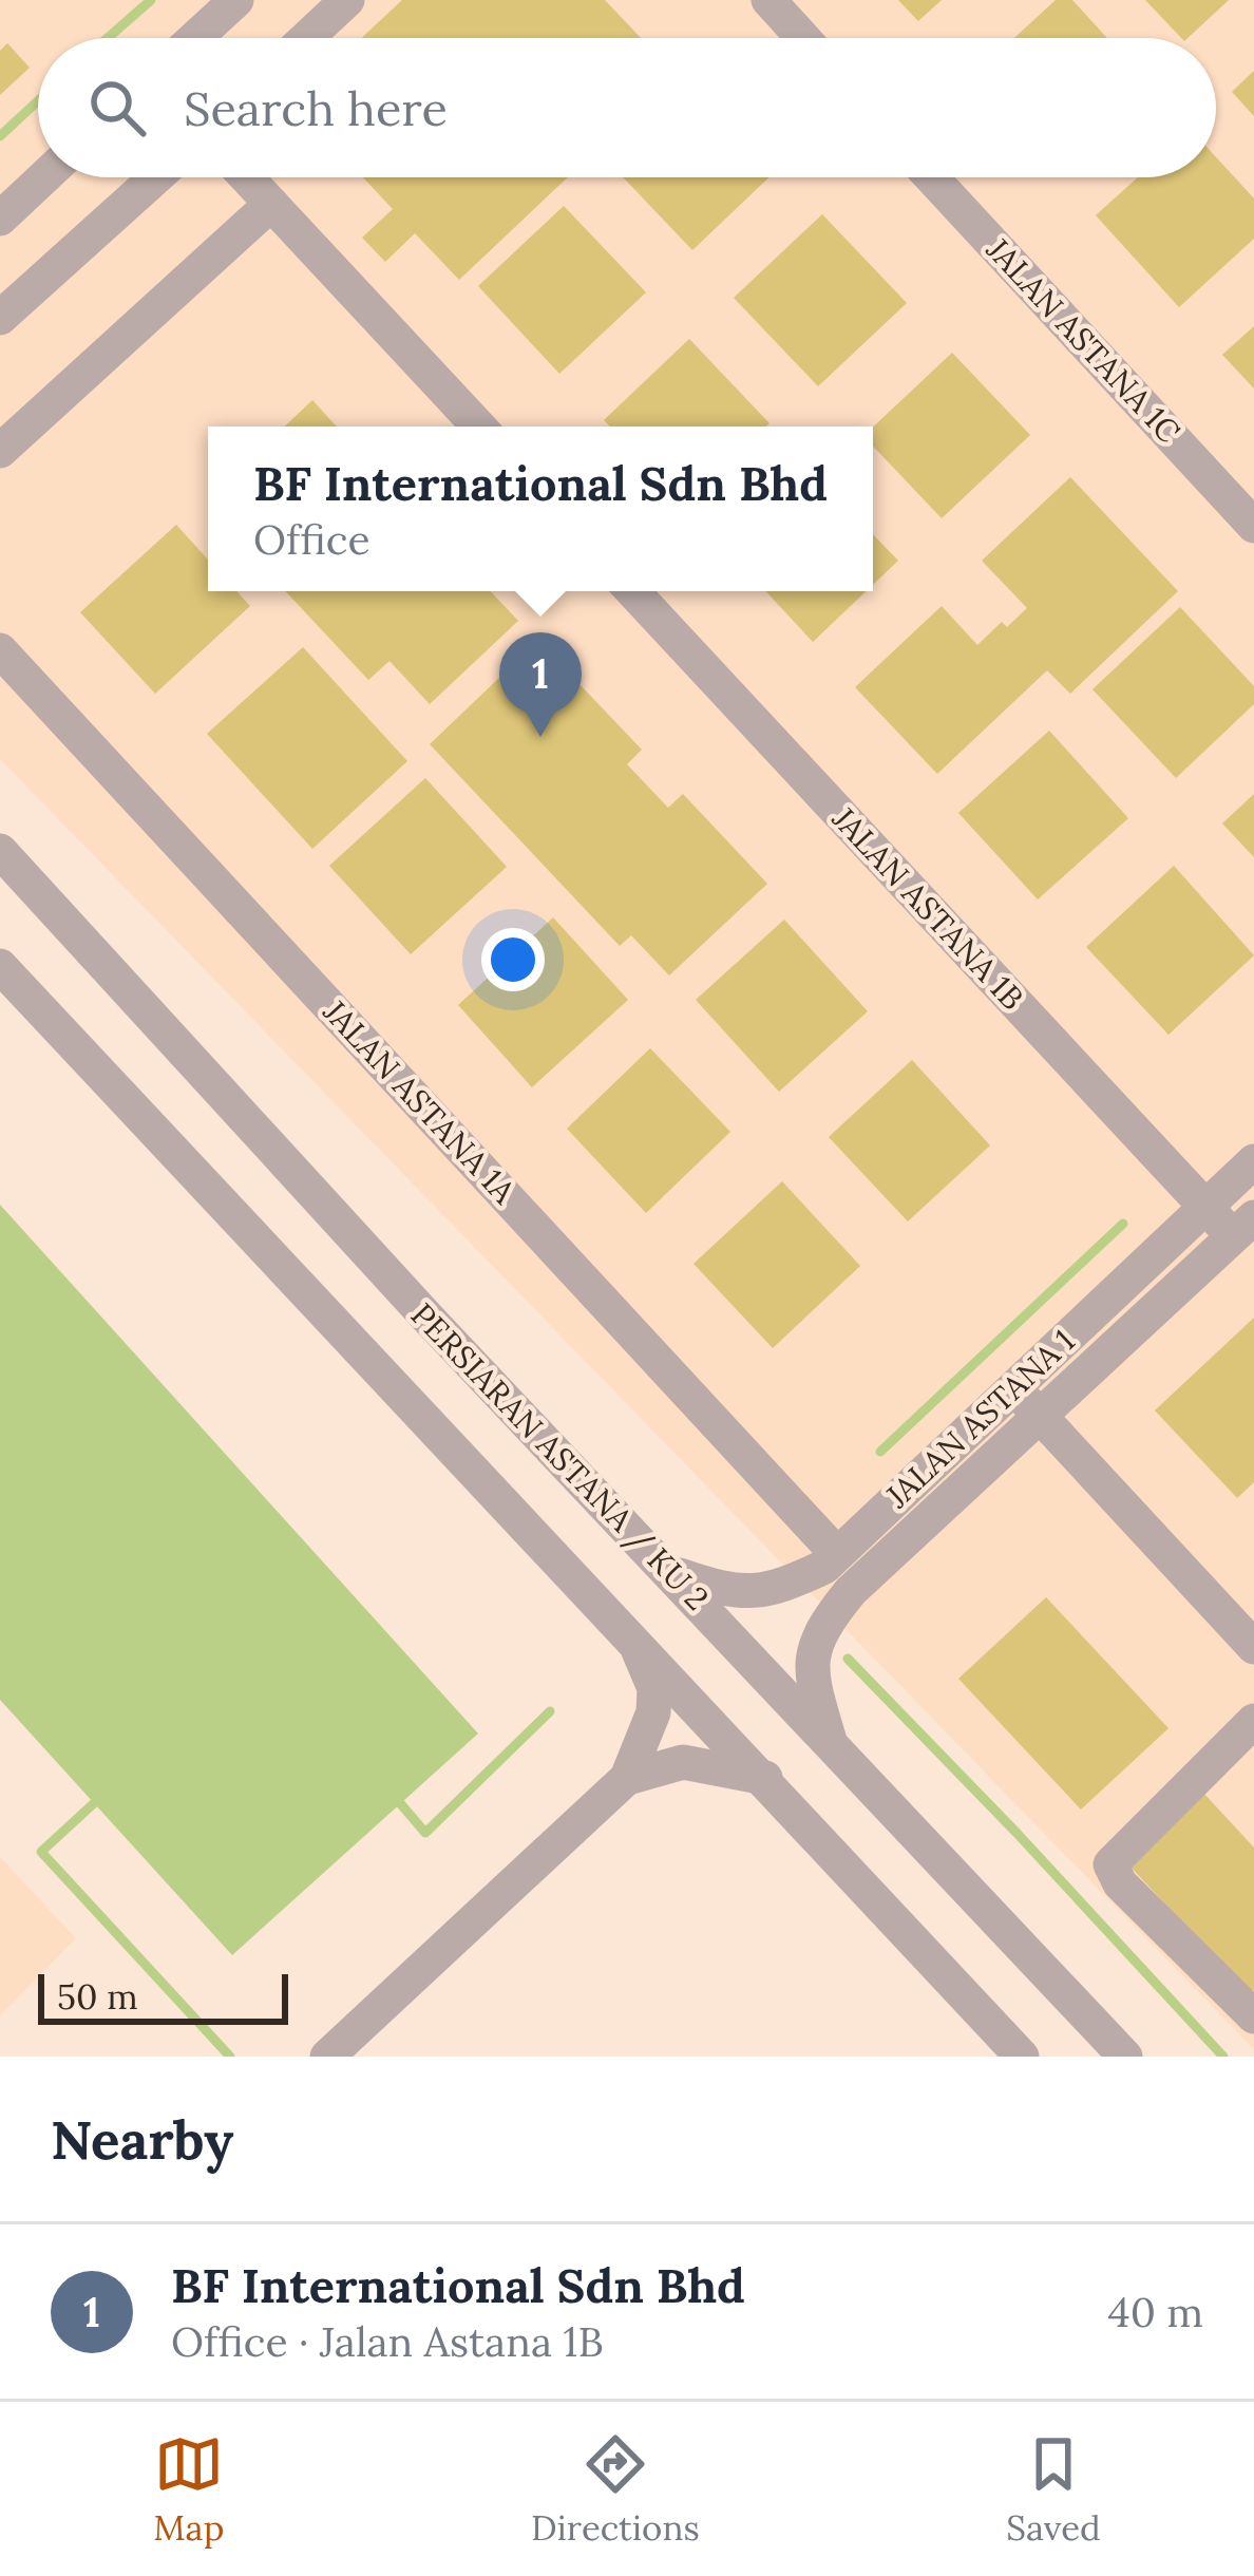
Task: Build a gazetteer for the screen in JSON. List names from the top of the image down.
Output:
{
  "streets": {
    "street": [
      "JALAN ASTANA 1C",
      "JALAN ASTANA 1B",
      "JALAN ASTANA 1A",
      "JALAN ASTANA 1",
      "PERSIARAN ASTANA / KU 2"
    ]
  },
  "crossings": [
    ["JALAN ASTANA 1B", "JALAN ASTANA 1"],
    ["JALAN ASTANA 1A", "JALAN ASTANA 1"],
    ["JALAN ASTANA 1", "PERSIARAN ASTANA / KU 2"]
  ],
  "scale_bar": "50 m",
  "page": {
    "search": "Search here",
    "popup": ["BF International Sdn Bhd", "Office"],
    "pins": "1",
    "scale": "50 m",
    "heading": "Nearby",
    "list": [
      {
        "mark": "1",
        "name": "BF International Sdn Bhd",
        "note": "Office · Jalan Astana 1B",
        "value": "40 m"
      }
    ],
    "nav": ["Map", "Directions", "Saved"]
  }
}
